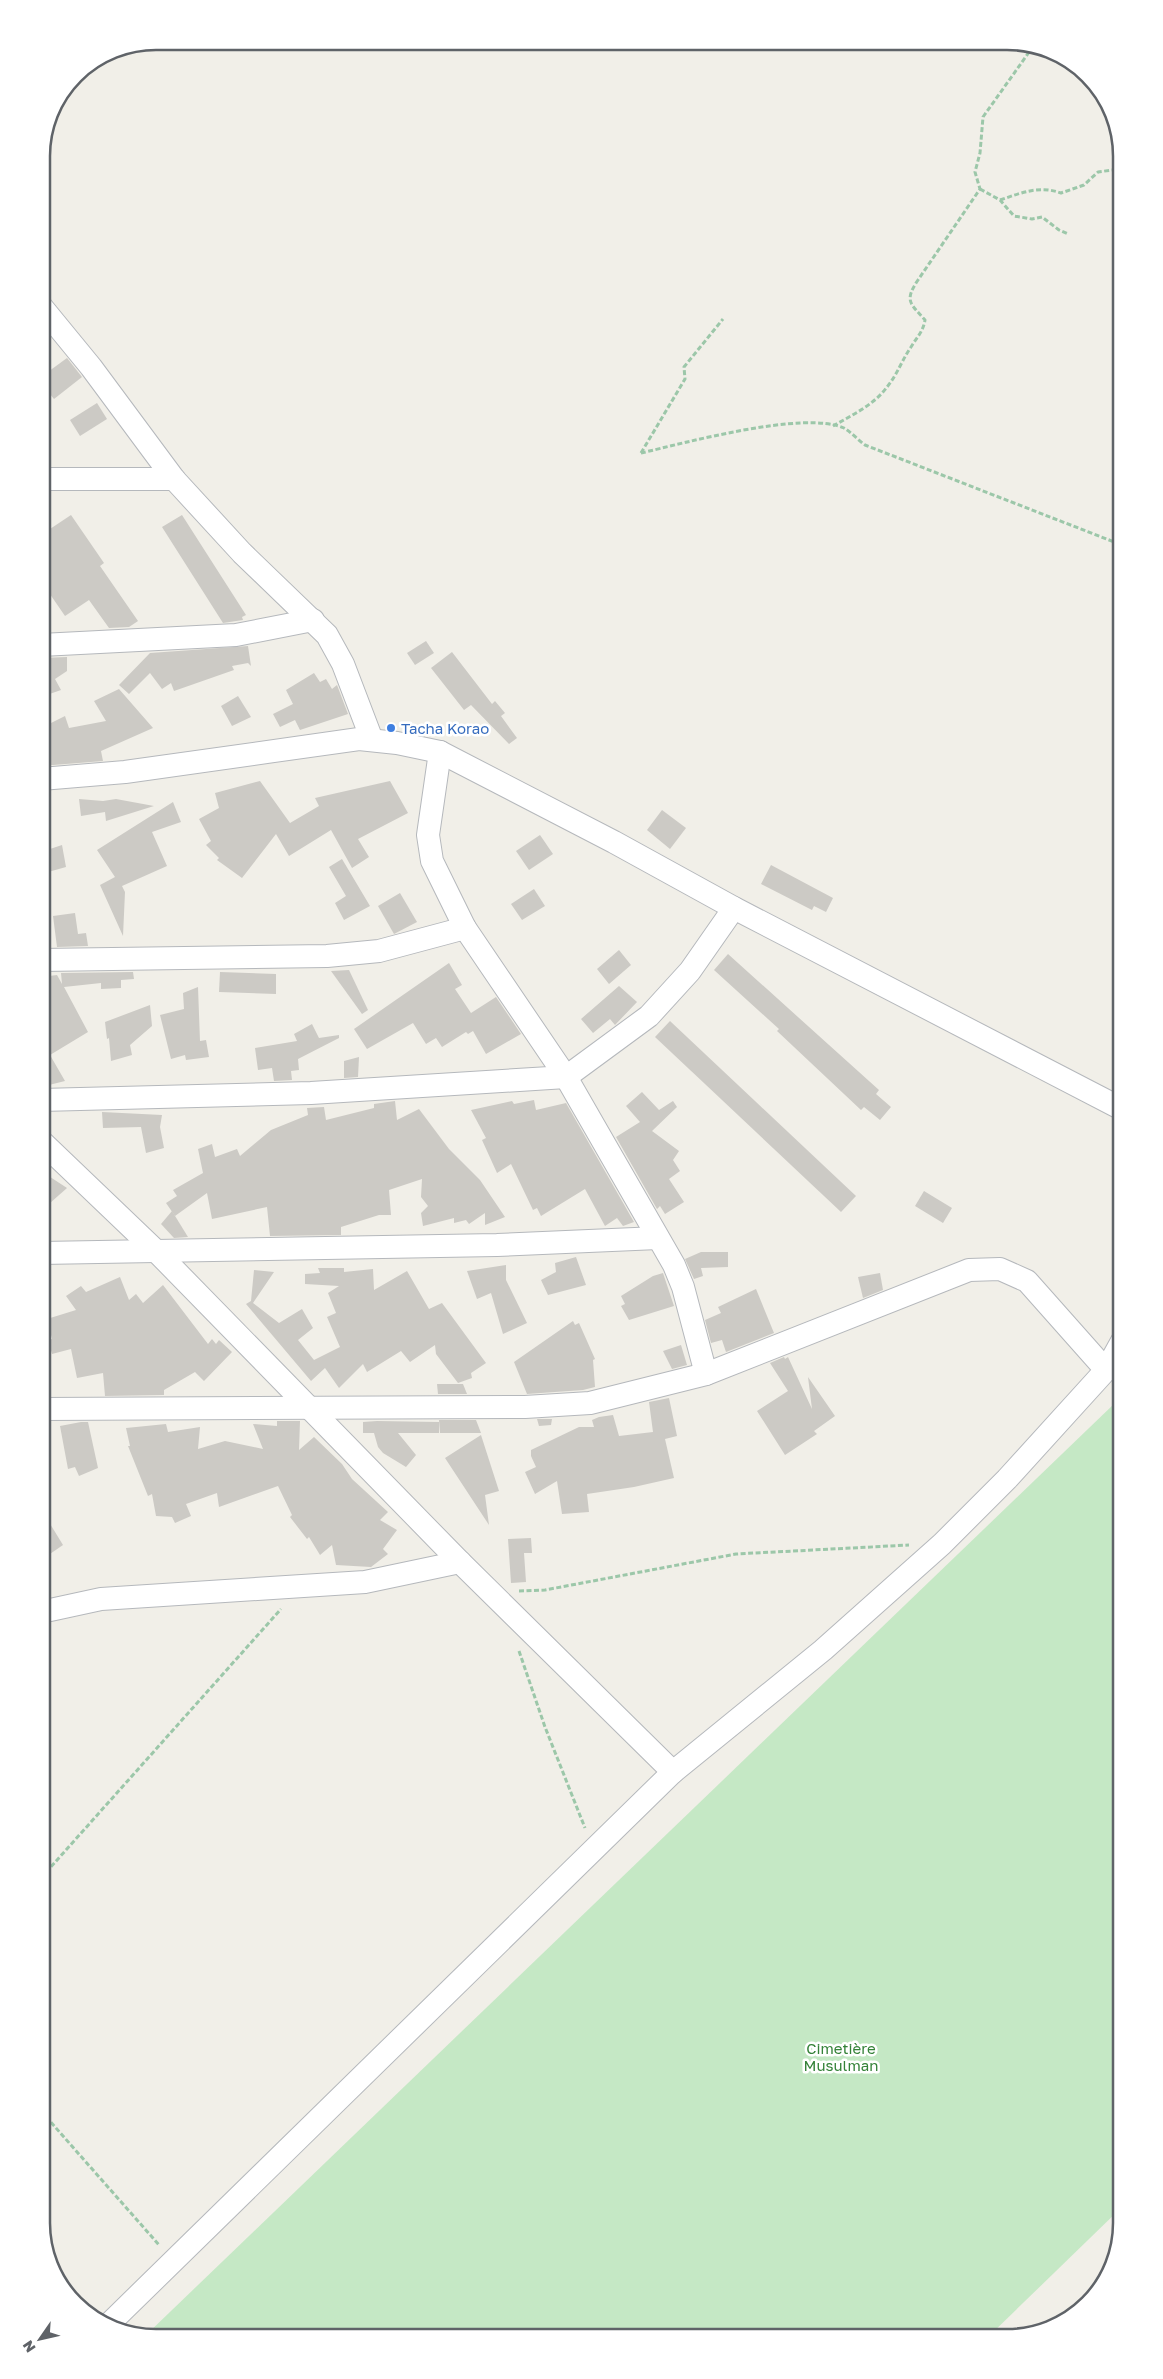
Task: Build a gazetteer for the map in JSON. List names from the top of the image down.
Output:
{
  "parks": ["Cimetière Musulman"],
  "places": ["Tacha Korao"],
  "north": "bottom left"
}
